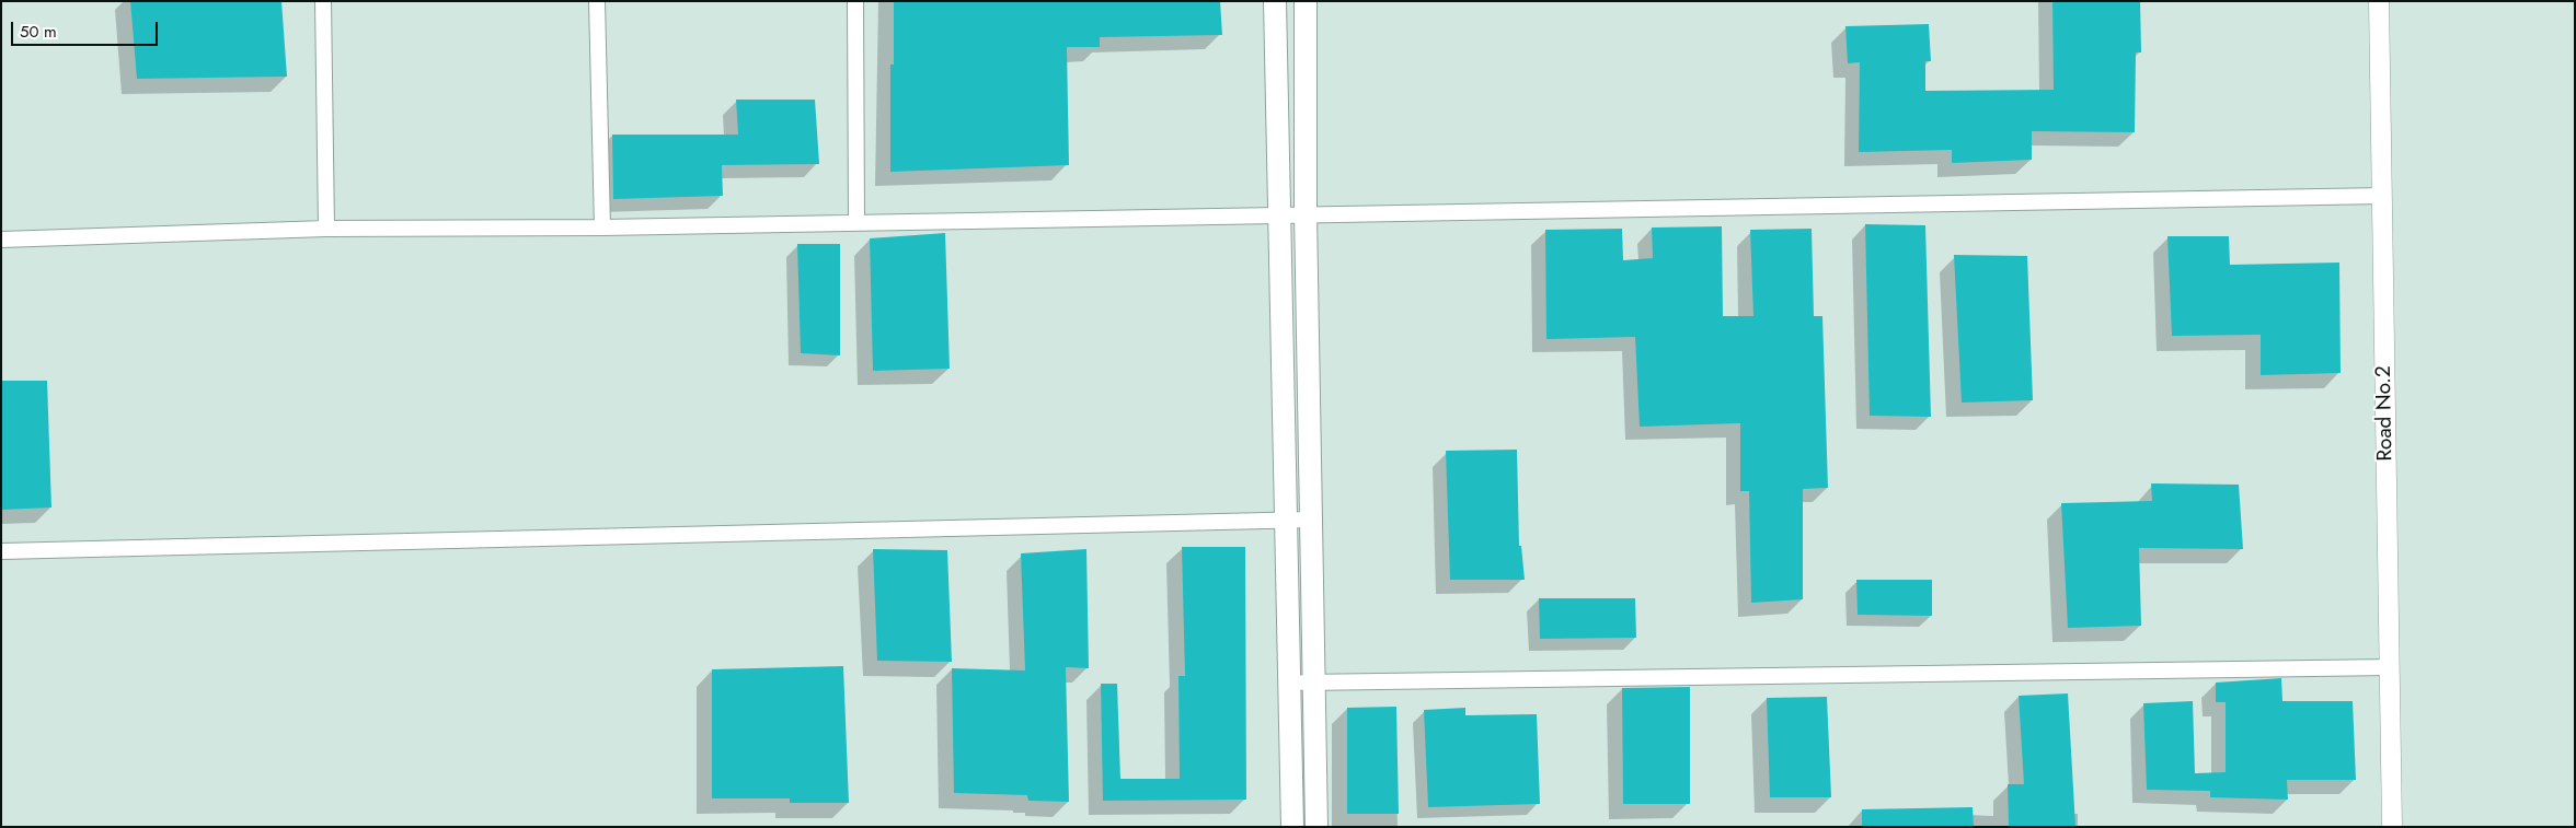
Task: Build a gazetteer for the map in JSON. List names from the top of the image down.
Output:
{
  "streets": {
    "street": ["Road No.2"]
  },
  "scale_bar": "50 m"
}
